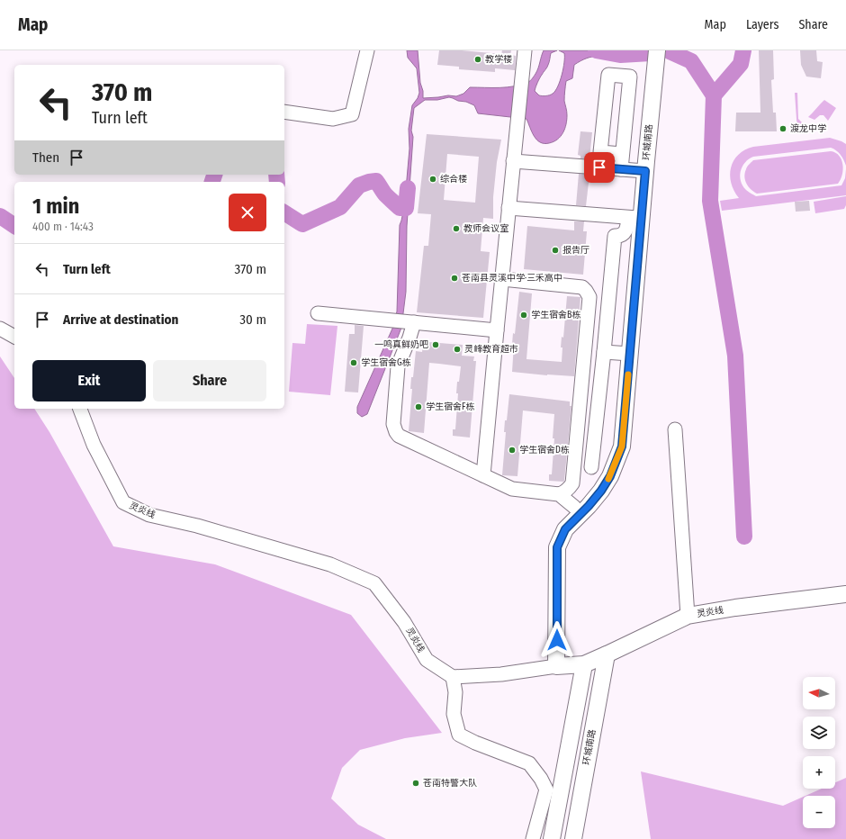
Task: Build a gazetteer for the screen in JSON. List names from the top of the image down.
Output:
{
  "streets": {
    "main road": ["环城南路", "灵炎线"]
  },
  "crossings": [
    ["环城南路", "灵炎线"]
  ],
  "places": [
    "教学楼",
    "渡龙中学",
    "综合楼",
    "教师会议室",
    "报告厅",
    "苍南县灵溪中学·三禾高中",
    "学生宿舍B栋",
    "一鸣真鲜奶吧",
    "灵峰教育超市",
    "学生宿舍G栋",
    "学生宿舍F栋",
    "学生宿舍D栋",
    "苍南特警大队"
  ],
  "north": "left",
  "page": {
    "header": "Map",
    "nav": ["Map", "Layers", "Share"],
    "turn": ["370 m", "Turn left"],
    "then": "Then",
    "heading": ["1 min", "400 m · 14:43"],
    "list": [
      {
        "name": "Turn left",
        "value": "370 m"
      },
      {
        "name": "Arrive at destination",
        "value": "30 m"
      }
    ],
    "buttons": ["Exit", "Share"],
    "map_buttons": ["+", "−"]
  }
}
